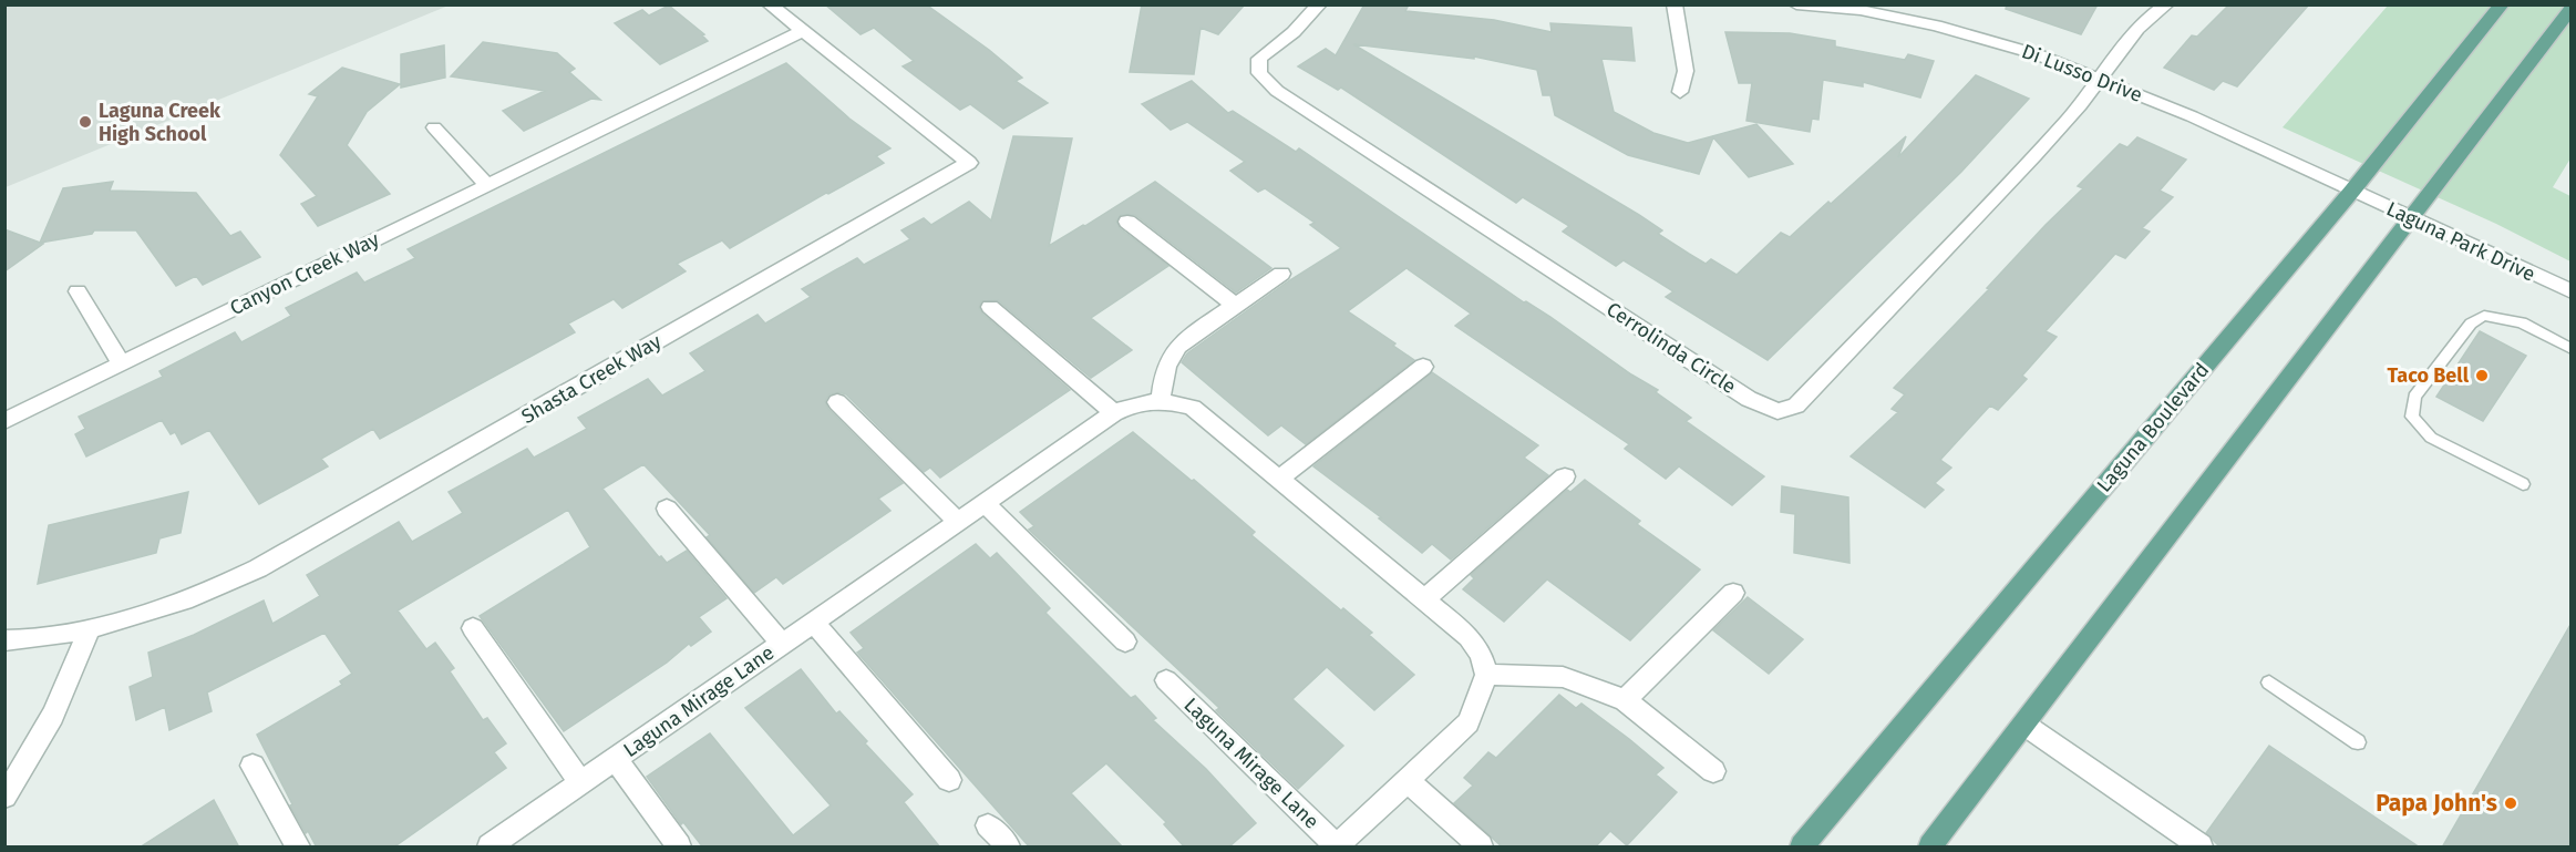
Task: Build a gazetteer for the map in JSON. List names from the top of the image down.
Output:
{
  "streets": {
    "main road": ["Laguna Boulevard"],
    "street": [
      "Di Lusso Drive",
      "Laguna Park Drive",
      "Canyon Creek Way",
      "Cerrolinda Circle",
      "Shasta Creek Way",
      "Laguna Mirage Lane"
    ]
  },
  "crossings": [
    ["Di Lusso Drive", "Laguna Park Drive"],
    ["Di Lusso Drive", "Cerrolinda Circle"],
    ["Di Lusso Drive", "Laguna Boulevard"],
    ["Laguna Park Drive", "Laguna Boulevard"],
    ["Canyon Creek Way", "Shasta Creek Way"]
  ],
  "places": ["Laguna Creek High School", "Taco Bell", "Papa John's"]
}
